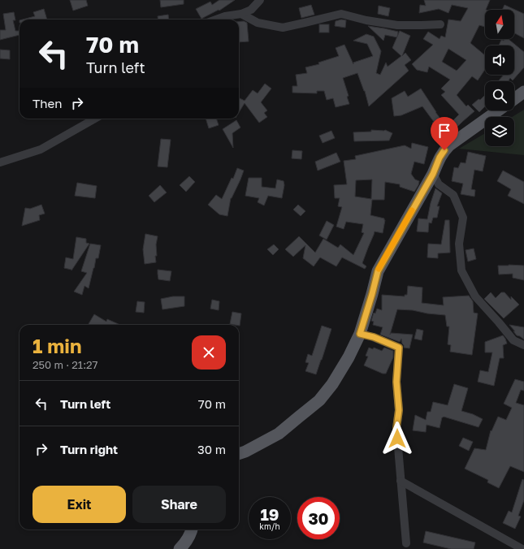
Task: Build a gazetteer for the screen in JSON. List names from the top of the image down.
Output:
{
  "north": "top",
  "page": {
    "turn": ["70 m", "Turn left"],
    "then": "Then",
    "heading": ["1 min", "250 m · 21:27"],
    "list": [
      {
        "name": "Turn left",
        "value": "70 m"
      },
      {
        "name": "Turn right",
        "value": "30 m"
      }
    ],
    "buttons": ["Exit", "Share"],
    "speed": "19 km/h",
    "limit": "30"
  }
}
